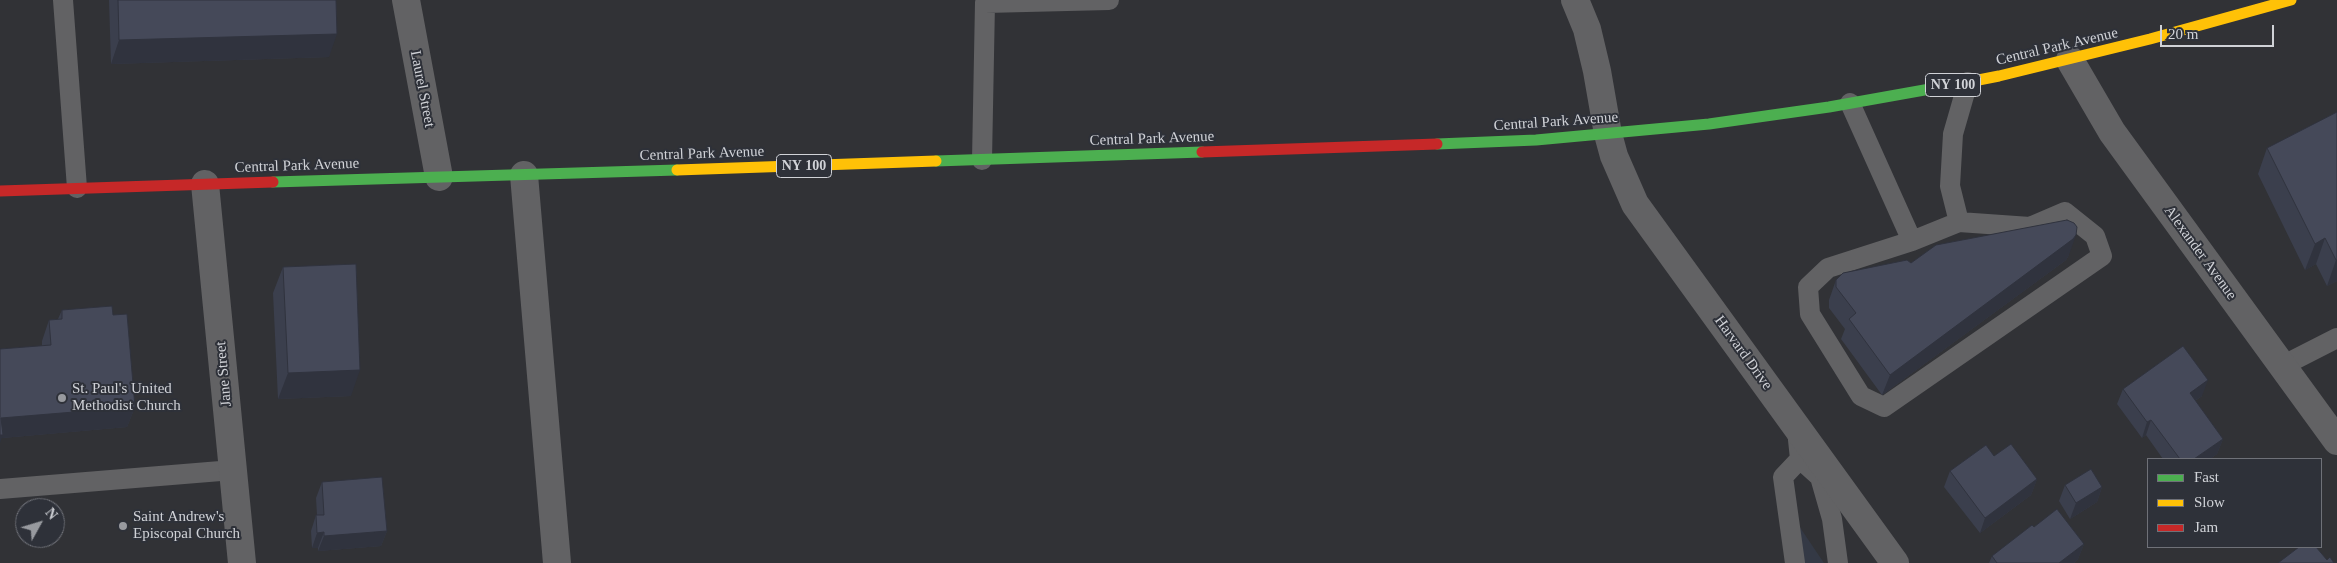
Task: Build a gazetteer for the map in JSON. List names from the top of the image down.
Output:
{
  "streets": {
    "main road": ["Central Park Avenue", "NY 100"],
    "street": [
      "Laurel Street",
      "Alexander Avenue",
      "Harvard Drive",
      "Jane Street"
    ]
  },
  "crossings": [
    ["Central Park Avenue", "Laurel Street"],
    ["Central Park Avenue", "Alexander Avenue"],
    ["Central Park Avenue", "Harvard Drive"],
    ["Central Park Avenue", "Jane Street"]
  ],
  "places": ["St. Paul's United Methodist Church", "Saint Andrew's Episcopal Church"],
  "legend": ["Fast", "Slow", "Jam"],
  "scale_bar": "20 m",
  "north": "top right"
}
